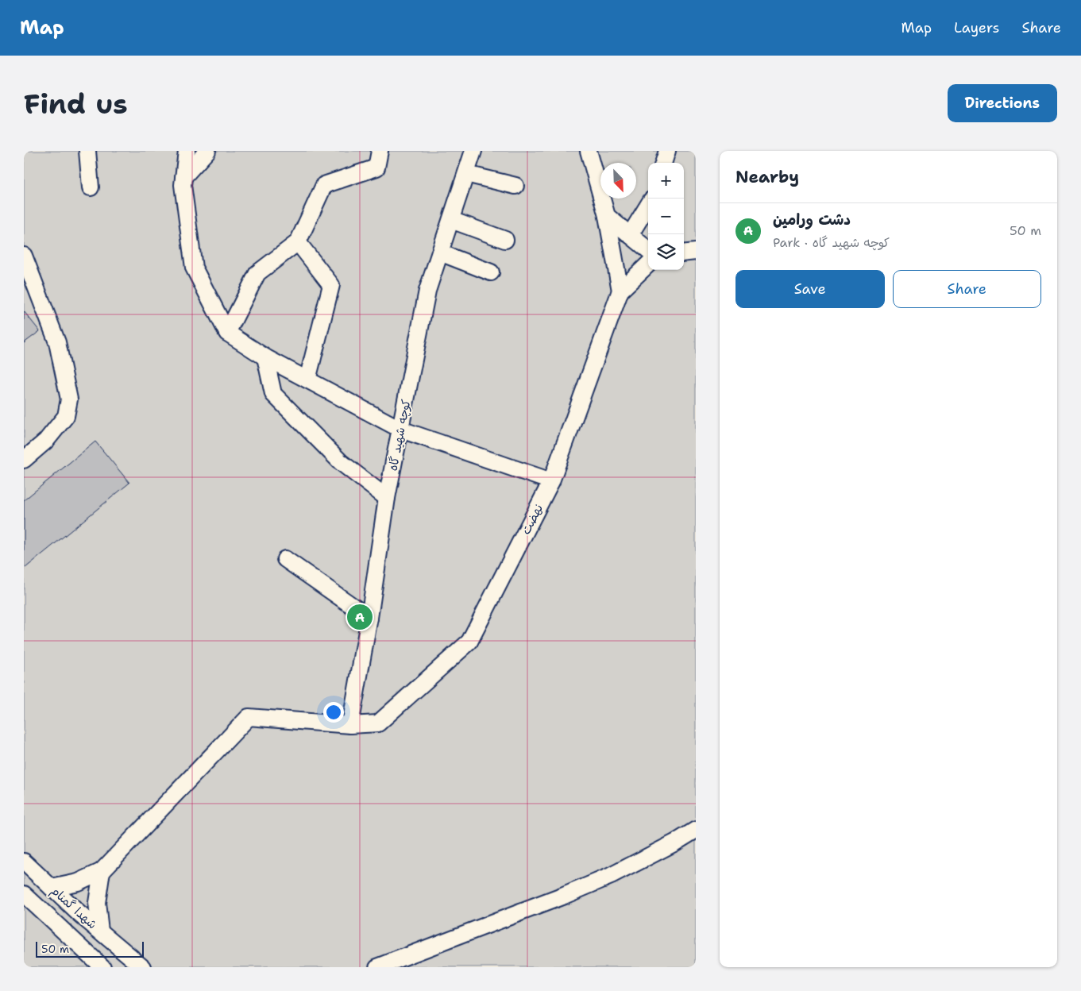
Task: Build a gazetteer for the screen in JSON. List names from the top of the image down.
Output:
{
  "streets": {
    "street": ["کوچه شهید گاه", "نهضت", "شهدا گمنام"]
  },
  "crossings": [
    ["کوچه شهید گاه", "نهضت"]
  ],
  "scale_bar": "50 m",
  "north": "bottom right",
  "page": {
    "header": "Map",
    "nav": ["Map", "Layers", "Share"],
    "buttons": [
      "Directions",
      ["Save", "Share"]
    ],
    "title": "Find us",
    "heading": "Nearby",
    "map_buttons": ["+", "−"],
    "list": [
      {
        "mark": "A",
        "name": "دشت ورامین",
        "note": "Park · کوچه شهید گاه",
        "value": "50 m"
      }
    ],
    "pins": "A",
    "scale": "50 m"
  }
}
